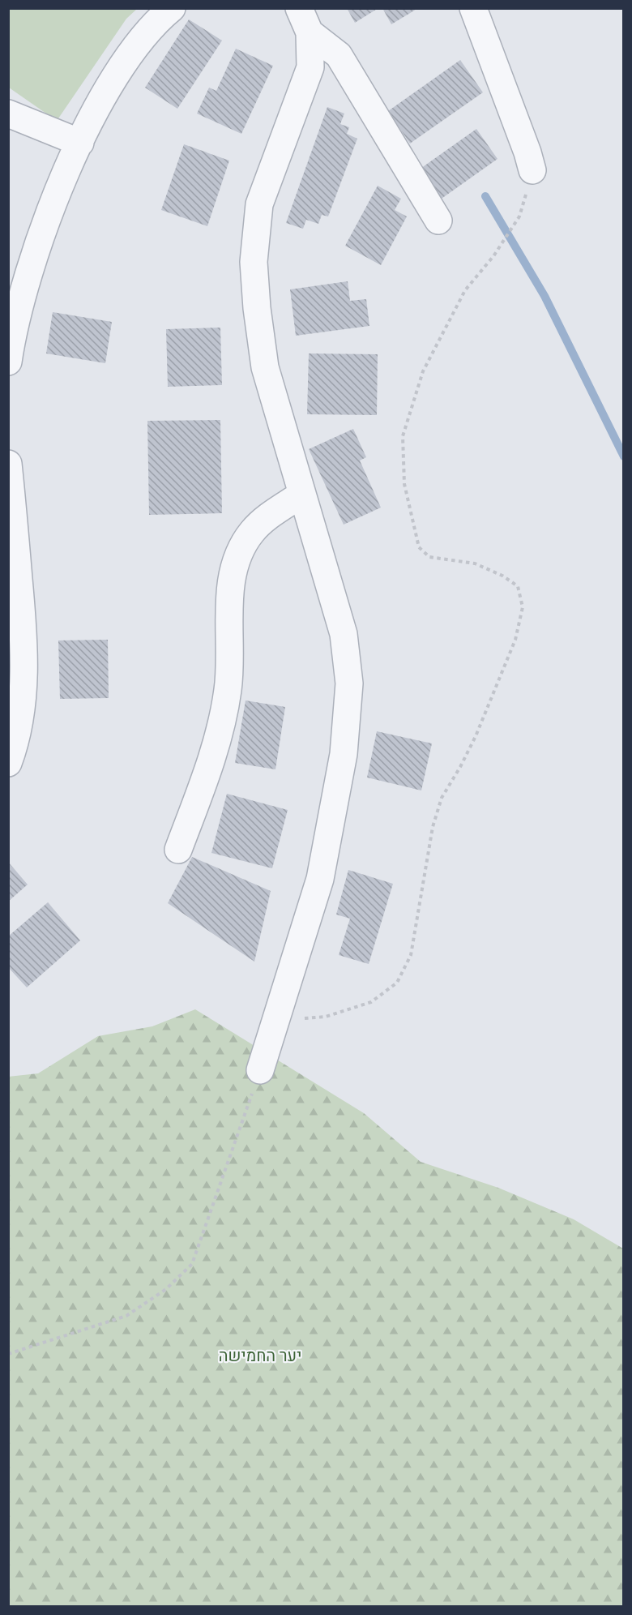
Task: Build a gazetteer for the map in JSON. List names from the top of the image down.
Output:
{
  "parks": ["יער החמישה"]
}
